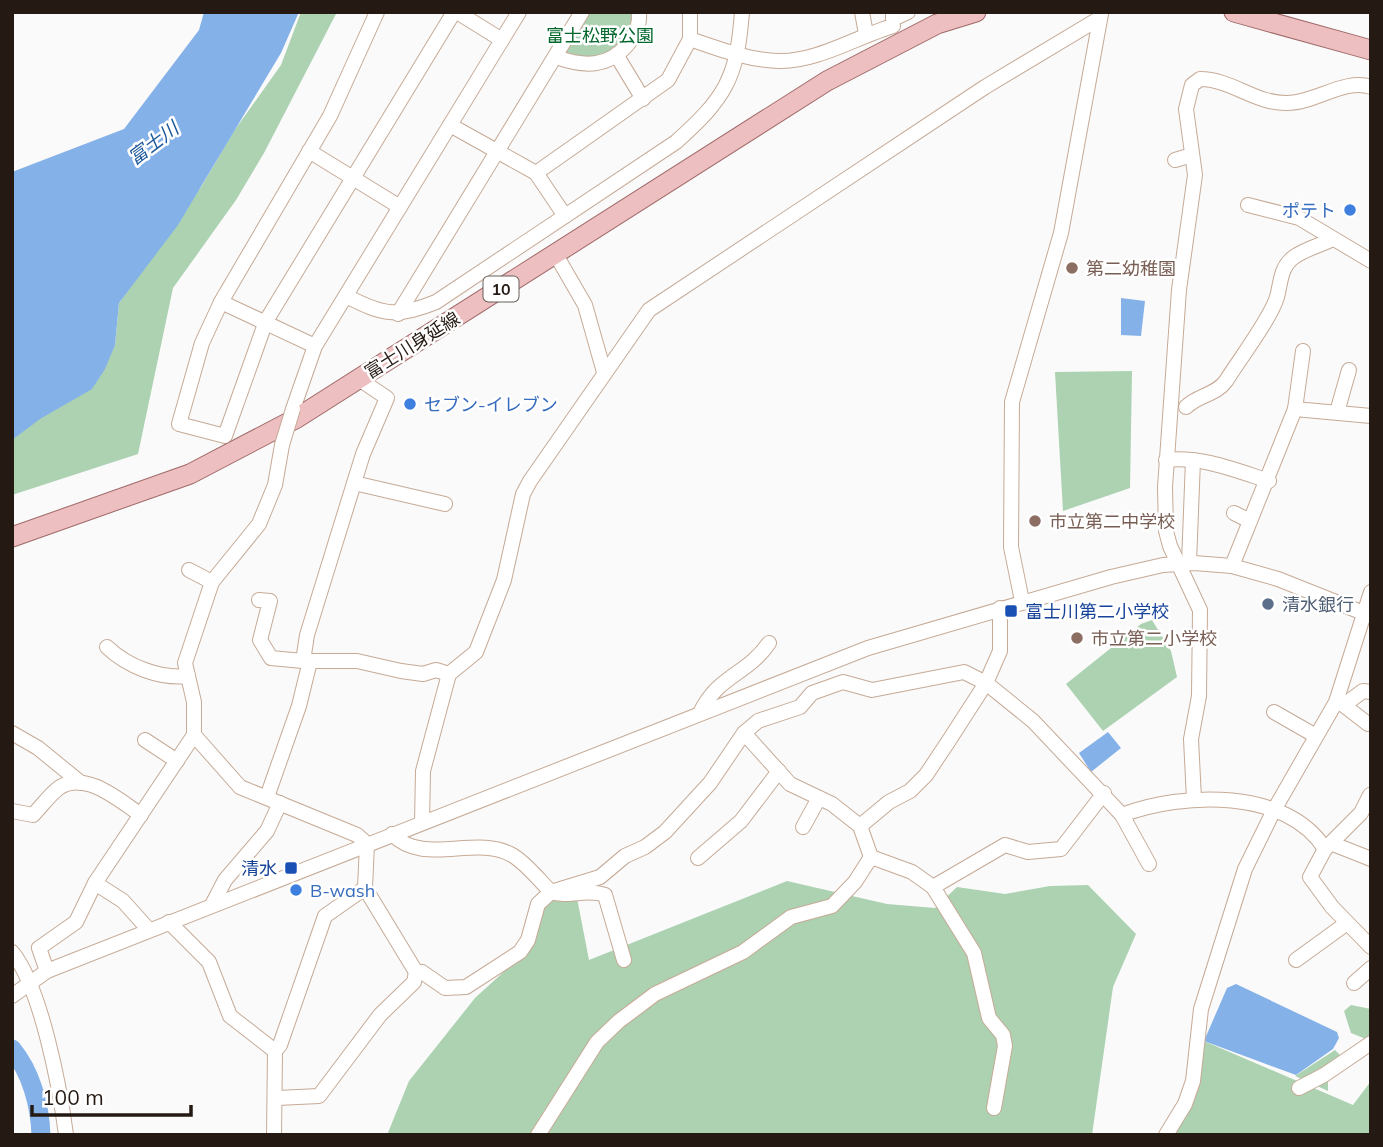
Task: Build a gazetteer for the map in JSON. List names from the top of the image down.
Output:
{
  "streets": {
    "main road": ["10", "富士川身延線"]
  },
  "water": ["富士川"],
  "parks": ["富士松野公園"],
  "places": {
    "other": [
      "ポテト",
      "第二幼稚園",
      "セブン-イレブン",
      "市立第二中学校",
      "清水銀行",
      "市立第二小学校",
      "B-wash"
    ],
    "transit": ["富士川第二小学校", "清水"]
  },
  "scale_bar": "100 m"
}
